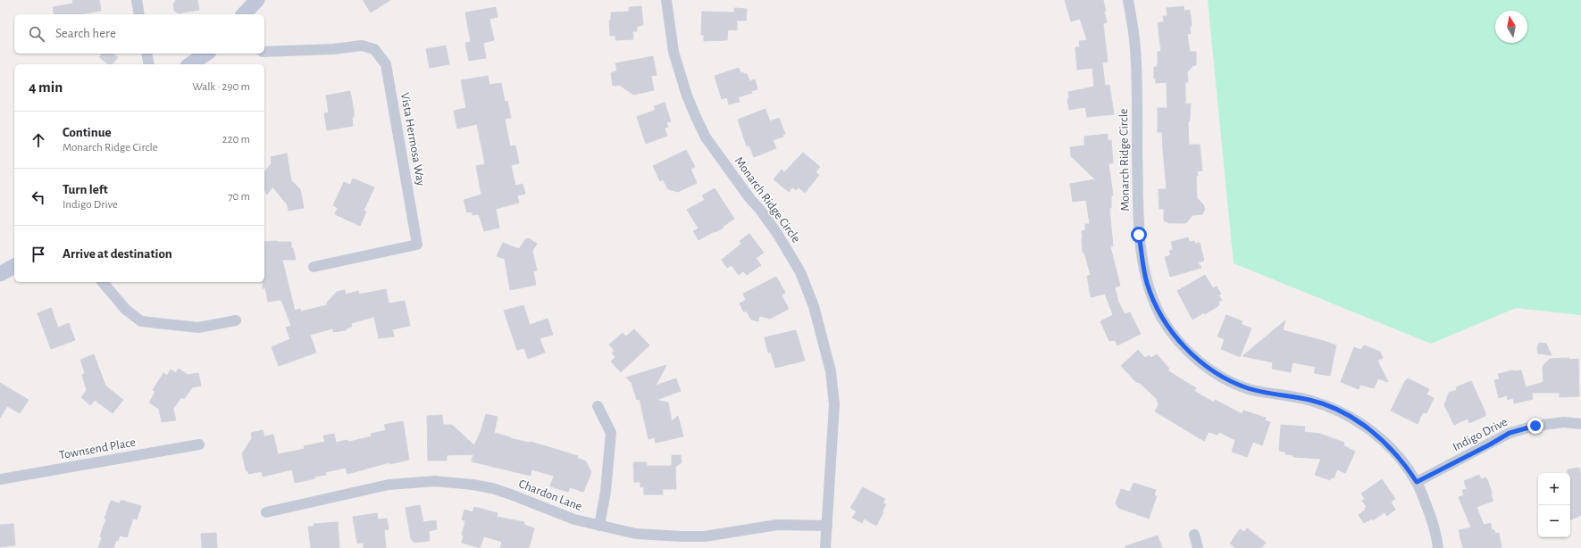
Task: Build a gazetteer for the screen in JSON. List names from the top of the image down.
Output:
{
  "streets": {
    "street": [
      "Vista Hermosa Way",
      "Monarch Ridge Circle",
      "Indigo Drive",
      "Townsend Place",
      "Chardon Lane"
    ]
  },
  "crossings": [
    ["Monarch Ridge Circle", "Indigo Drive"],
    ["Monarch Ridge Circle", "Chardon Lane"]
  ],
  "north": "top",
  "page": {
    "search": "Search here",
    "heading": ["4 min", "Walk · 290 m"],
    "list": [
      ["Continue", "Monarch Ridge Circle", "220 m"],
      ["Turn left", "Indigo Drive", "70 m"],
      "Arrive at destination"
    ],
    "map_buttons": ["+", "−"]
  }
}
